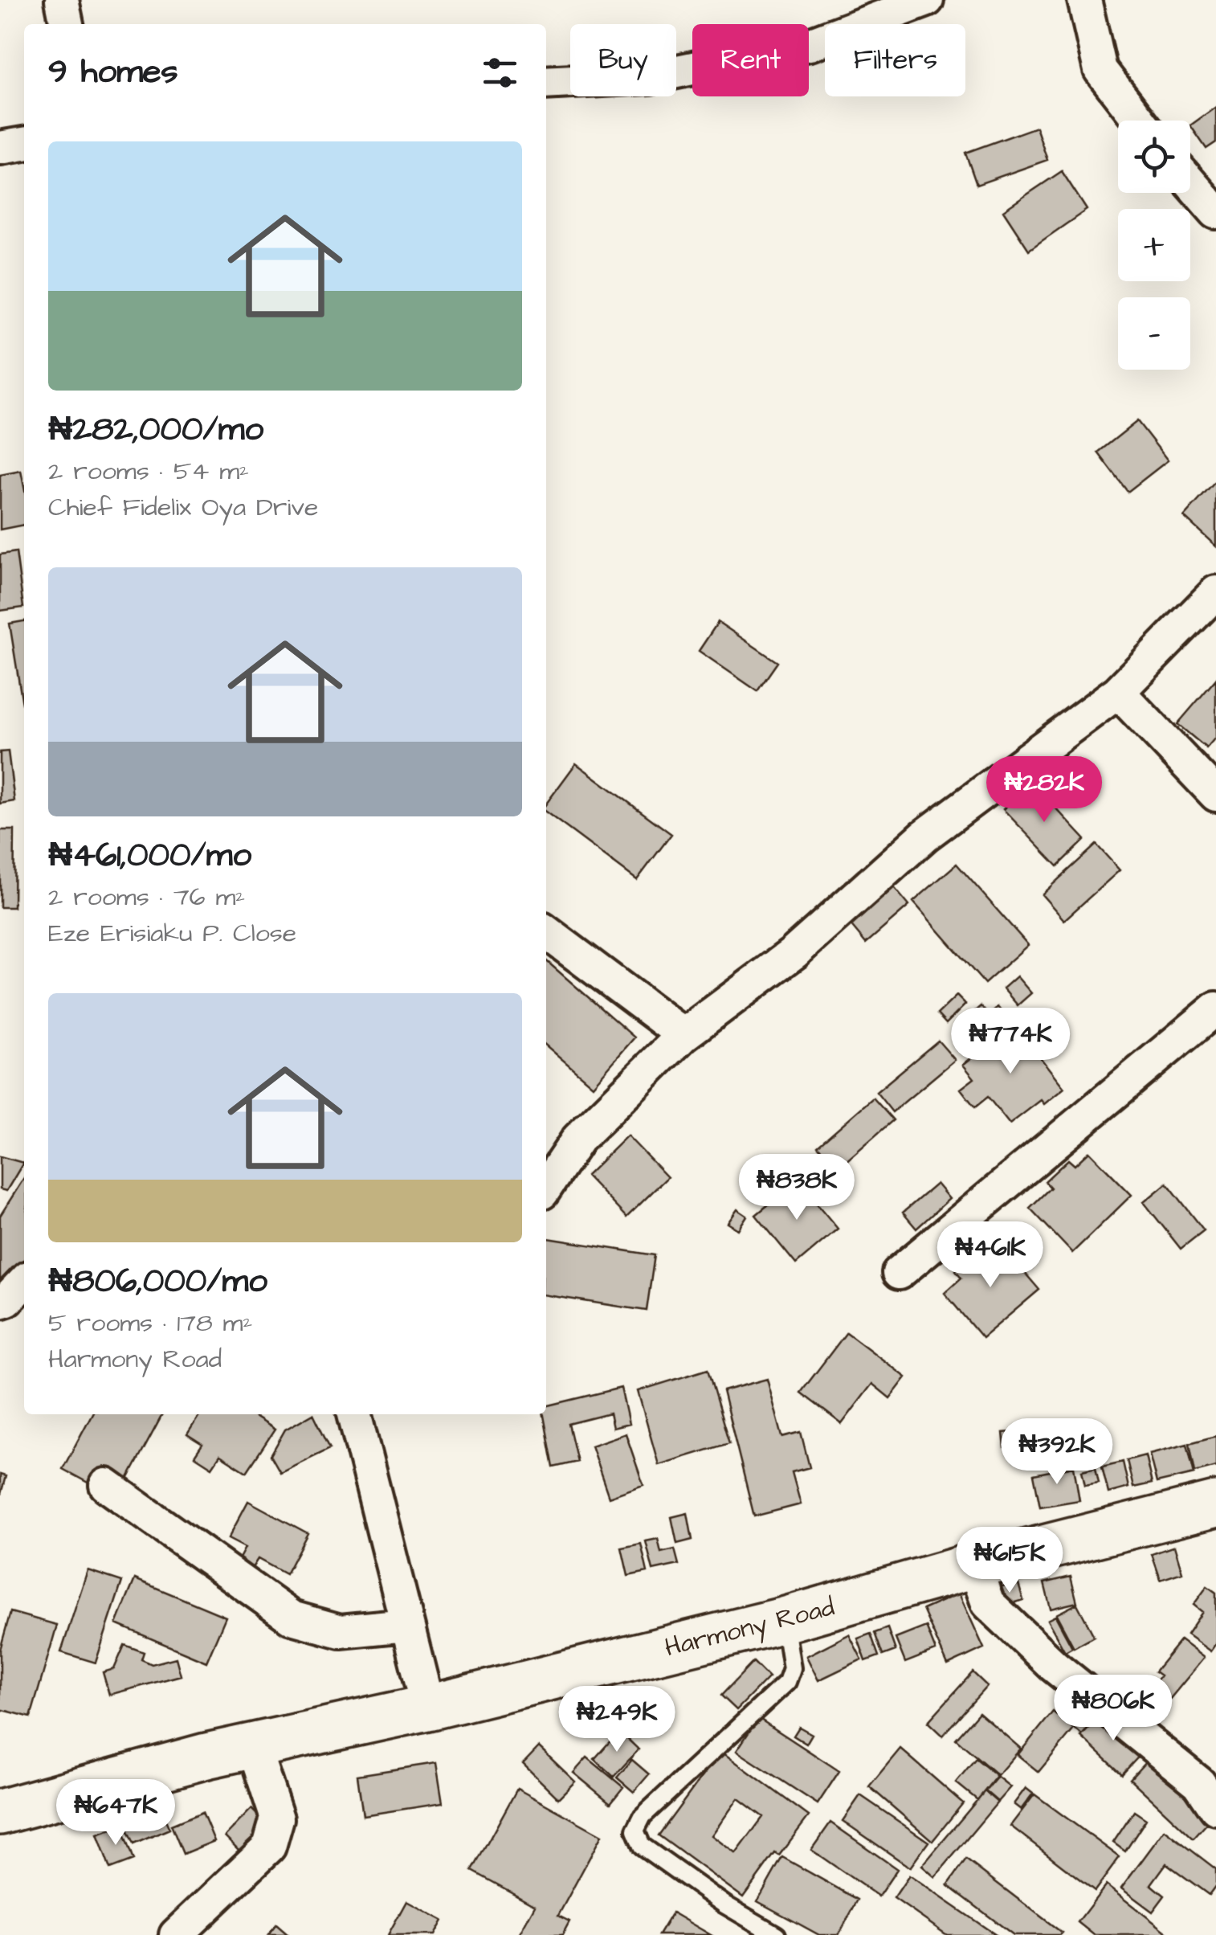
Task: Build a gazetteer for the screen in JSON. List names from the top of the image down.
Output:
{
  "streets": {
    "main road": ["Harmony Road"]
  },
  "page": {
    "chip": ["Buy", "Rent", "Filters"],
    "heading": "9 homes",
    "map_buttons": ["+", "−"],
    "list": [
      {
        "name": "₦282,000/mo",
        "note": "2 rooms · 54 m² · Chief Fidelix Oya Drive"
      },
      {
        "name": "₦461,000/mo",
        "note": "2 rooms · 76 m² · Eze Erisiaku P. Close"
      },
      {
        "name": "₦806,000/mo",
        "note": "5 rooms · 178 m² · Harmony Road"
      }
    ],
    "price": [
      "₦282K",
      "₦774K",
      "₦838K",
      "₦461K",
      "₦392K",
      "₦615K",
      "₦806K",
      "₦249K",
      "₦647K"
    ]
  }
}
